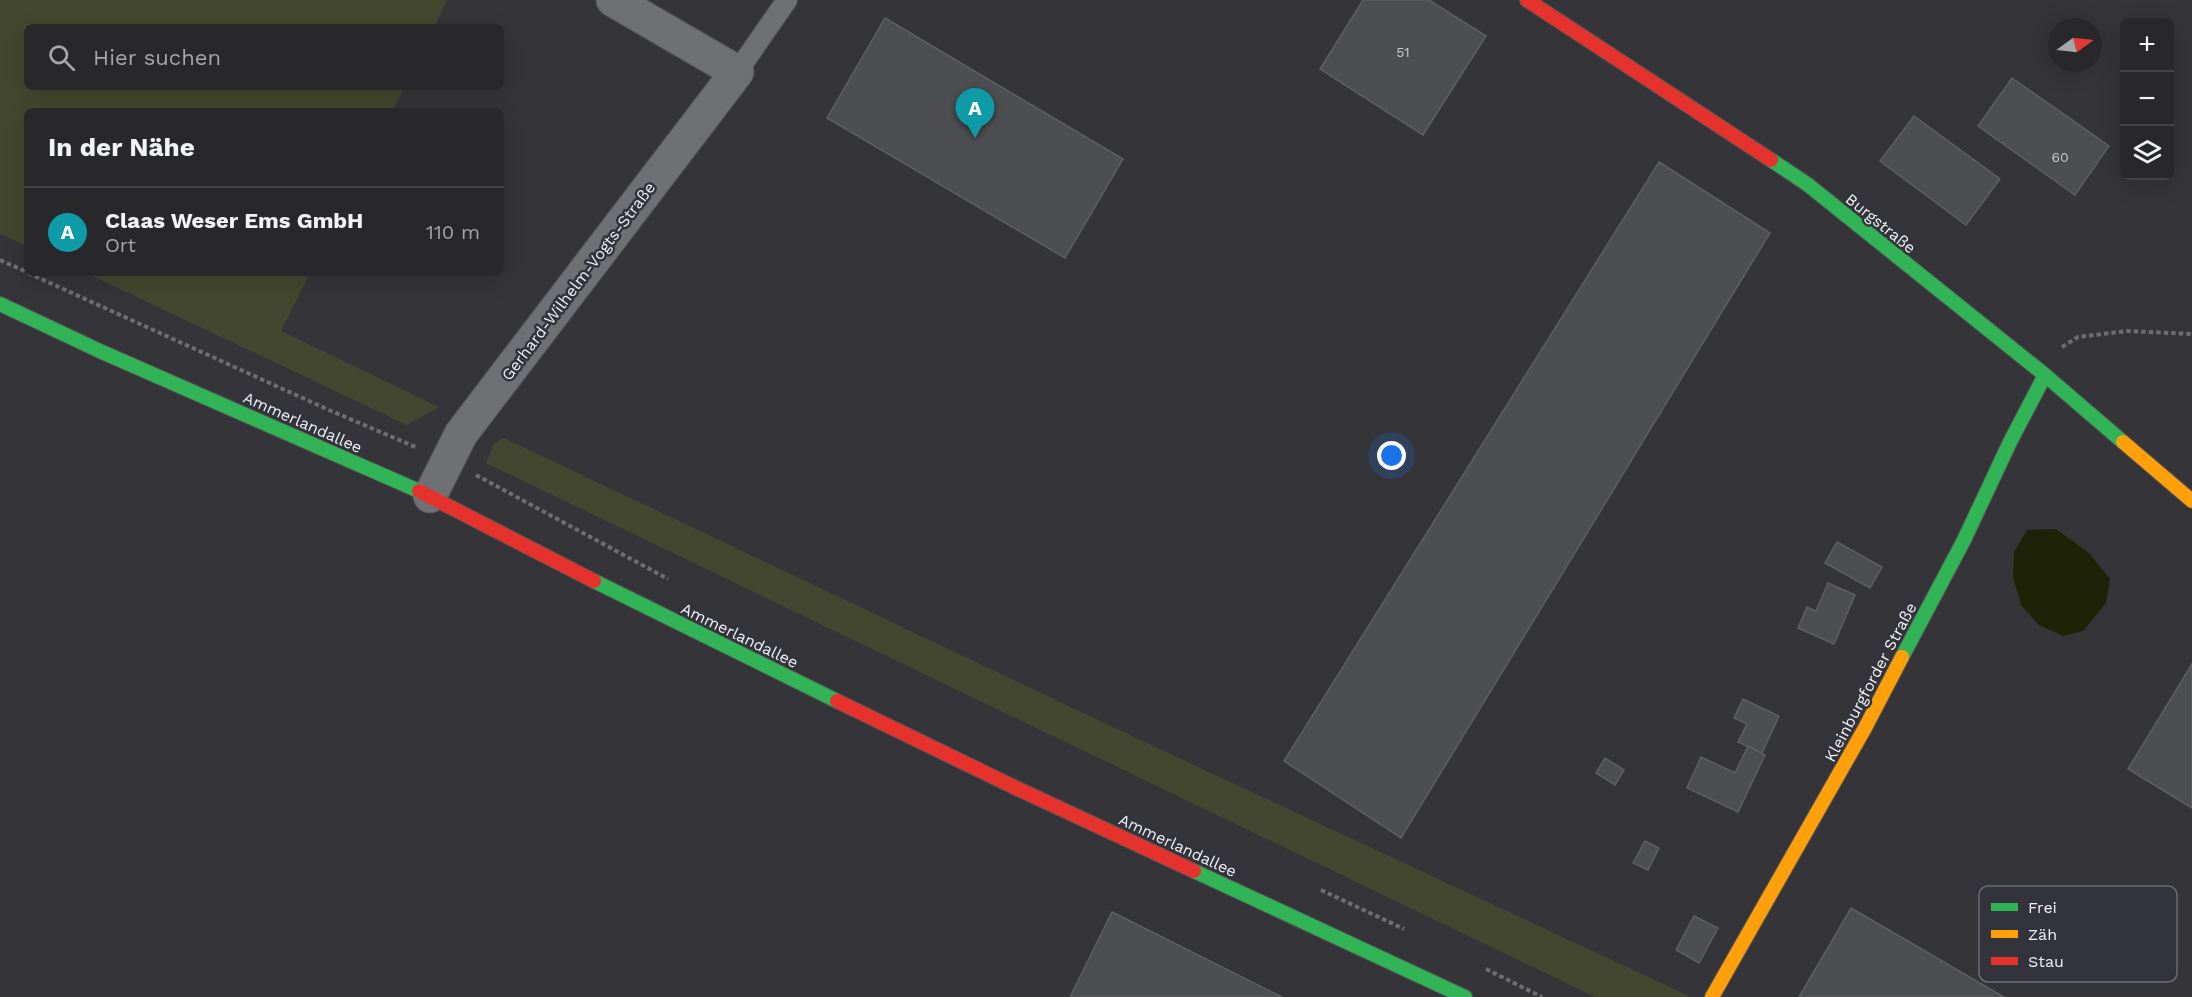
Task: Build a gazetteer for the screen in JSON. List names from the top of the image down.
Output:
{
  "streets": {
    "main road": ["Burgstraße", "Ammerlandallee", "Kleinburgforder Straße"],
    "street": ["Gerhard-Wilhelm-Vogts-Straße"]
  },
  "crossings": [
    ["Burgstraße", "Kleinburgforder Straße"],
    ["Gerhard-Wilhelm-Vogts-Straße", "Ammerlandallee"]
  ],
  "house_numbers": ["51", "60"],
  "legend": ["Frei", "Zäh", "Stau"],
  "north": "right",
  "page": {
    "map_buttons": ["+", "−"],
    "search": "Hier suchen",
    "pins": "A",
    "heading": "In der Nähe",
    "list": [
      {
        "mark": "A",
        "name": "Claas Weser Ems GmbH",
        "note": "Ort",
        "value": "110 m"
      }
    ]
  }
}
